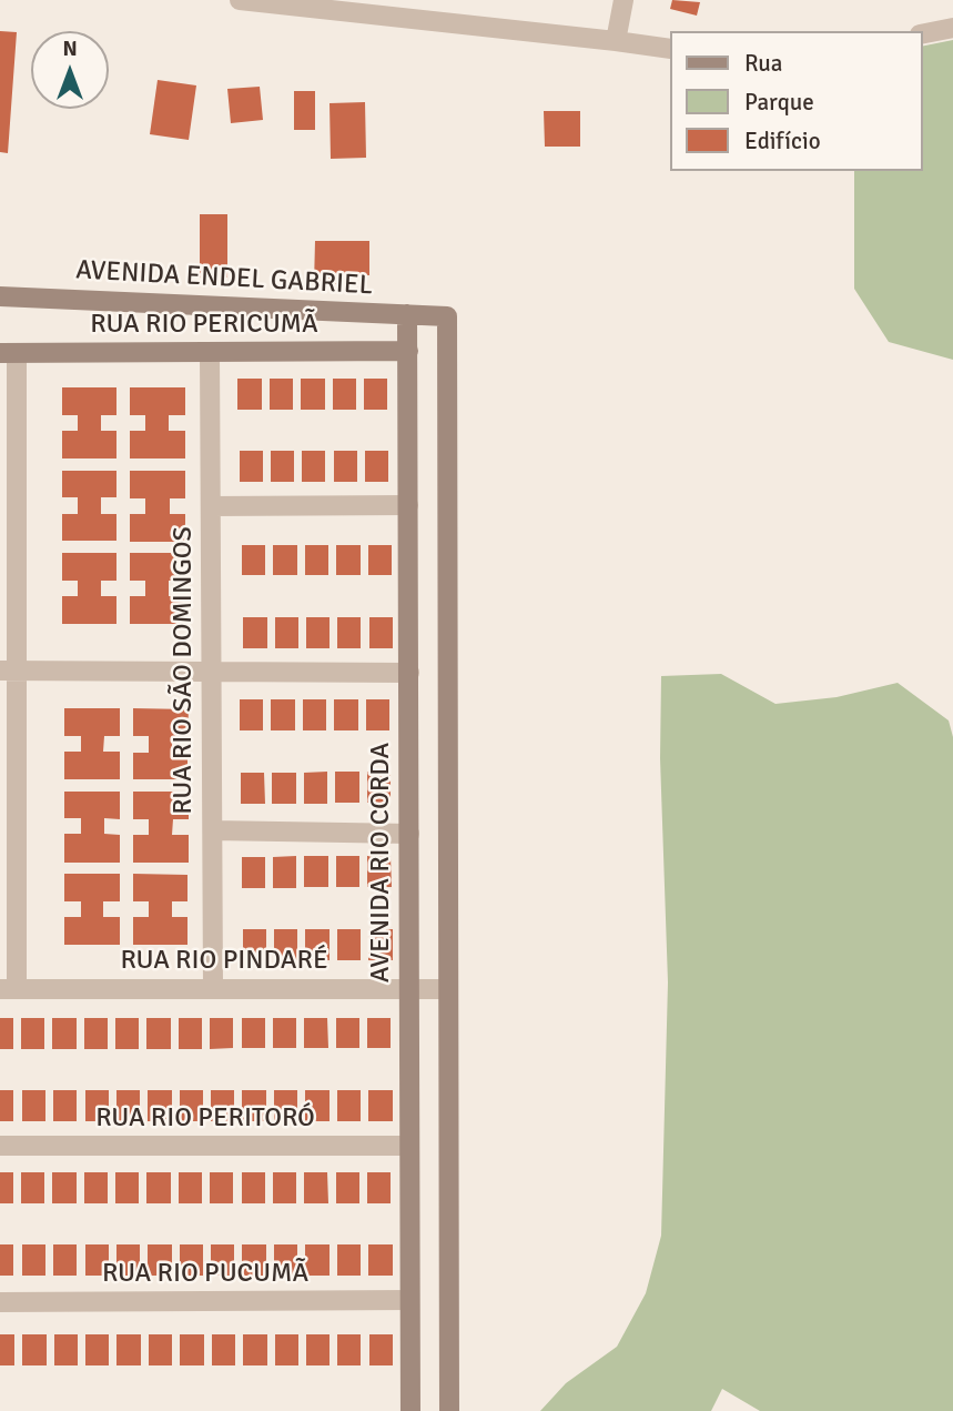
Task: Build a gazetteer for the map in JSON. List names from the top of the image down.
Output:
{
  "streets": {
    "street": [
      "AVENIDA ENDEL GABRIEL",
      "RUA RIO PERICUMÃ",
      "RUA RIO SÃO DOMINGOS",
      "AVENIDA RIO CORDA",
      "RUA RIO PINDARÉ",
      "RUA RIO PERITORÓ",
      "RUA RIO PUCUMÃ"
    ]
  },
  "crossings": [
    ["AVENIDA ENDEL GABRIEL", "AVENIDA RIO CORDA"],
    ["AVENIDA ENDEL GABRIEL", "RUA RIO PINDARÉ"],
    ["RUA RIO PERICUMÃ", "RUA RIO SÃO DOMINGOS"],
    ["RUA RIO PERICUMÃ", "AVENIDA RIO CORDA"],
    ["RUA RIO SÃO DOMINGOS", "RUA RIO PINDARÉ"],
    ["AVENIDA RIO CORDA", "RUA RIO PINDARÉ"],
    ["AVENIDA RIO CORDA", "RUA RIO PERITORÓ"],
    ["AVENIDA RIO CORDA", "RUA RIO PUCUMÃ"]
  ],
  "legend": ["Rua", "Parque", "Edifício"],
  "north": "top"
}
